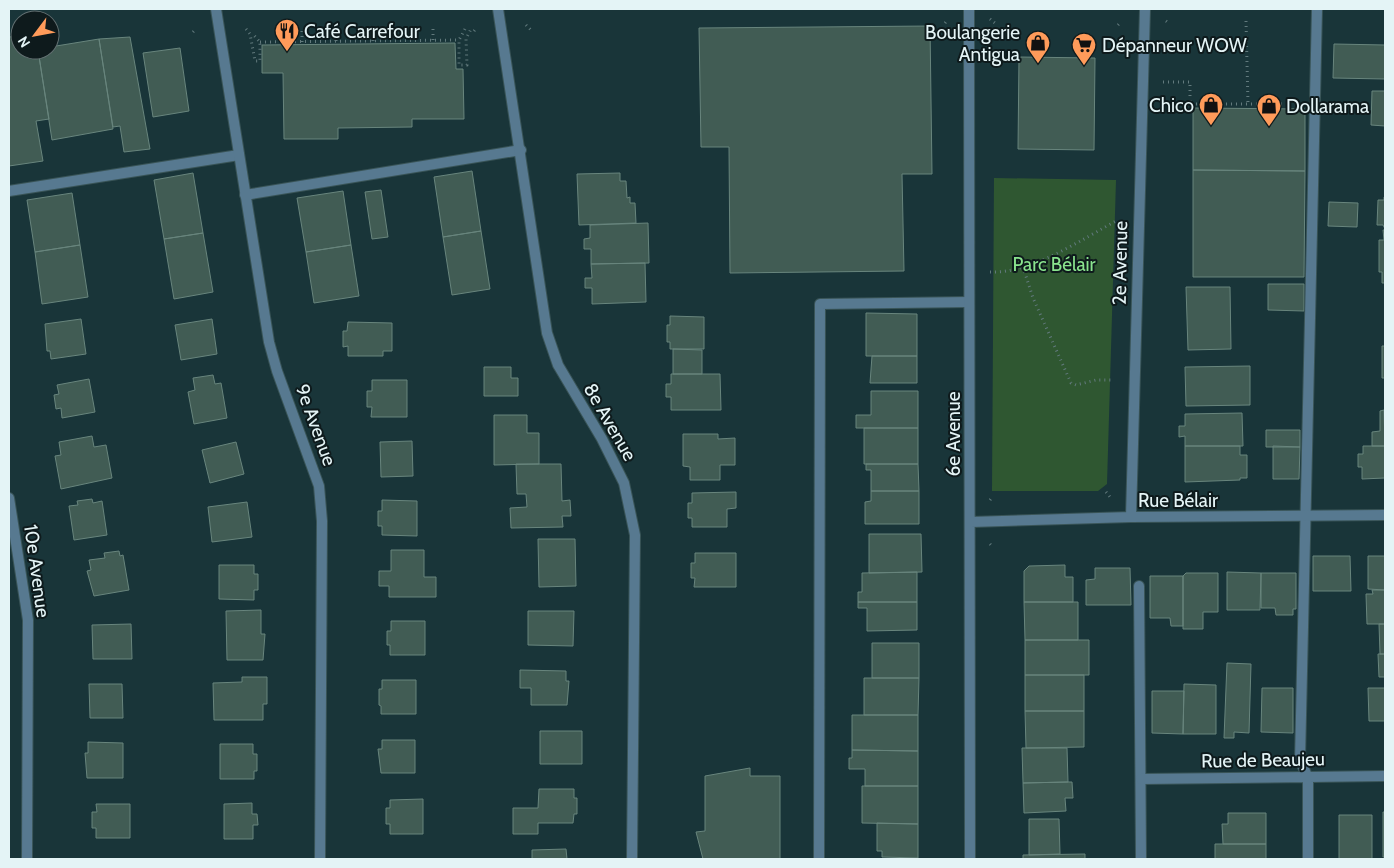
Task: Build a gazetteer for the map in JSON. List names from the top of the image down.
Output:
{
  "streets": {
    "street": [
      "2e Avenue",
      "8e Avenue",
      "9e Avenue",
      "6e Avenue",
      "Rue Bélair",
      "10e Avenue",
      "Rue de Beaujeu"
    ]
  },
  "crossings": [
    ["2e Avenue", "Rue Bélair"],
    ["6e Avenue", "Rue Bélair"]
  ],
  "parks": ["Parc Bélair"],
  "places": {
    "restaurant": ["Café Carrefour"],
    "shop": ["Boulangerie Antigua", "Chico", "Dollarama"],
    "supermarket": ["Dépanneur WOW"]
  },
  "north": "bottom left"
}
